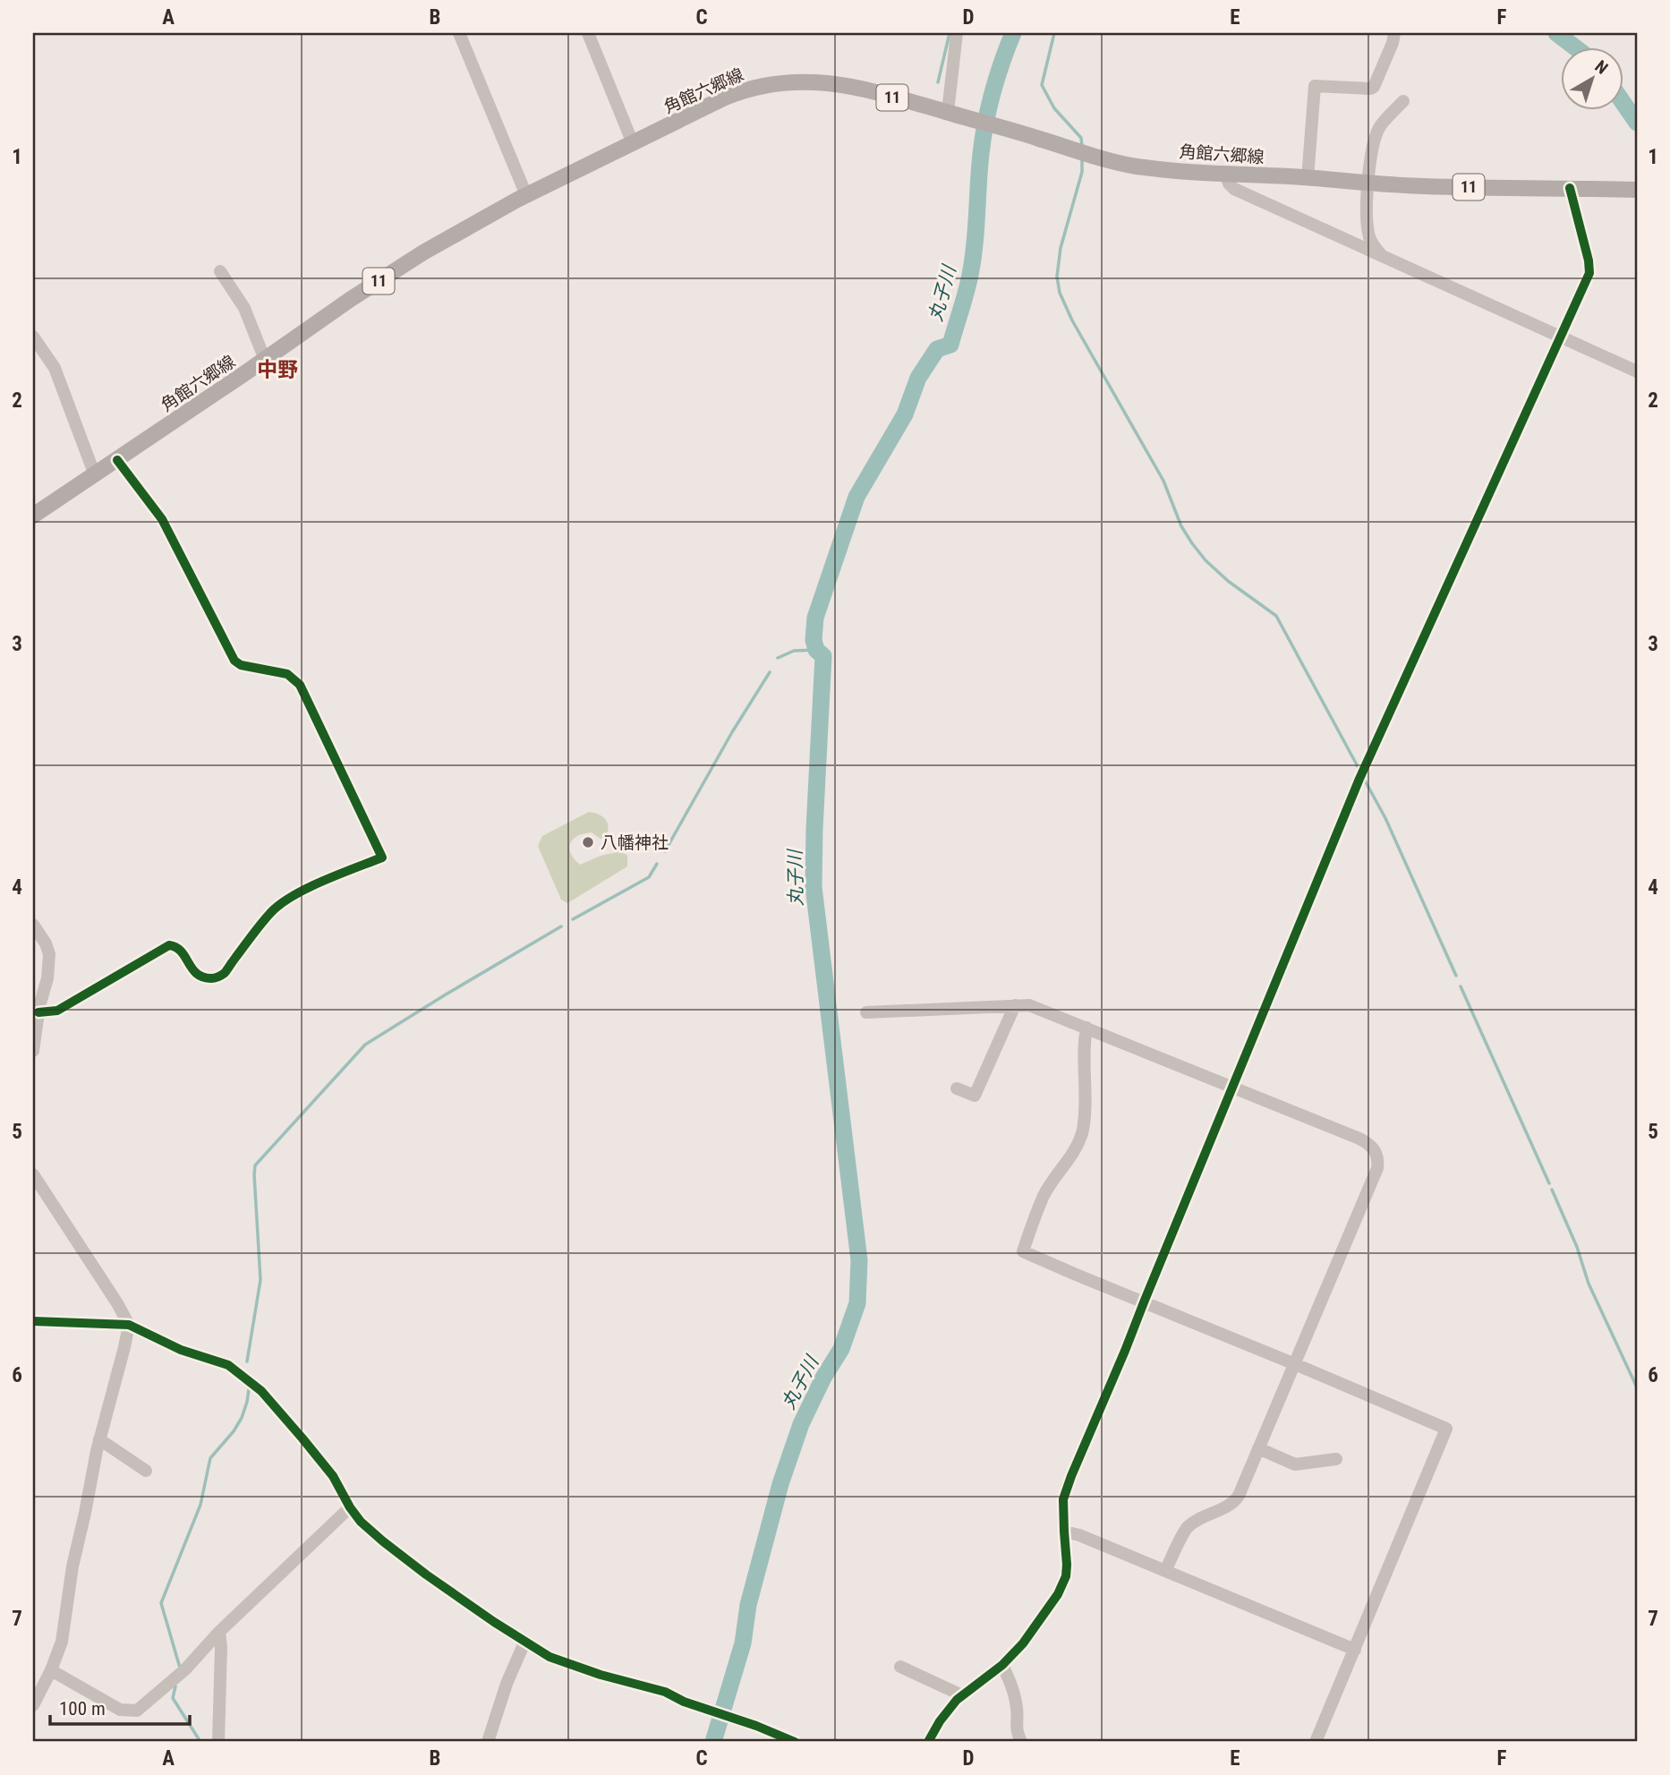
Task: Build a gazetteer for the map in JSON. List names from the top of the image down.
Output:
{
  "streets": {
    "main road": ["角館六郷線", "11"]
  },
  "districts": ["中野"],
  "water": ["丸子川"],
  "places": ["八幡神社"],
  "scale_bar": "100 m",
  "north": "top right",
  "grid": {
    "columns": [
      "A",
      "B",
      "C",
      "D",
      "E",
      "F"
    ],
    "rows": [
      "1",
      "2",
      "3",
      "4",
      "5",
      "6",
      "7"
    ]
  }
}
